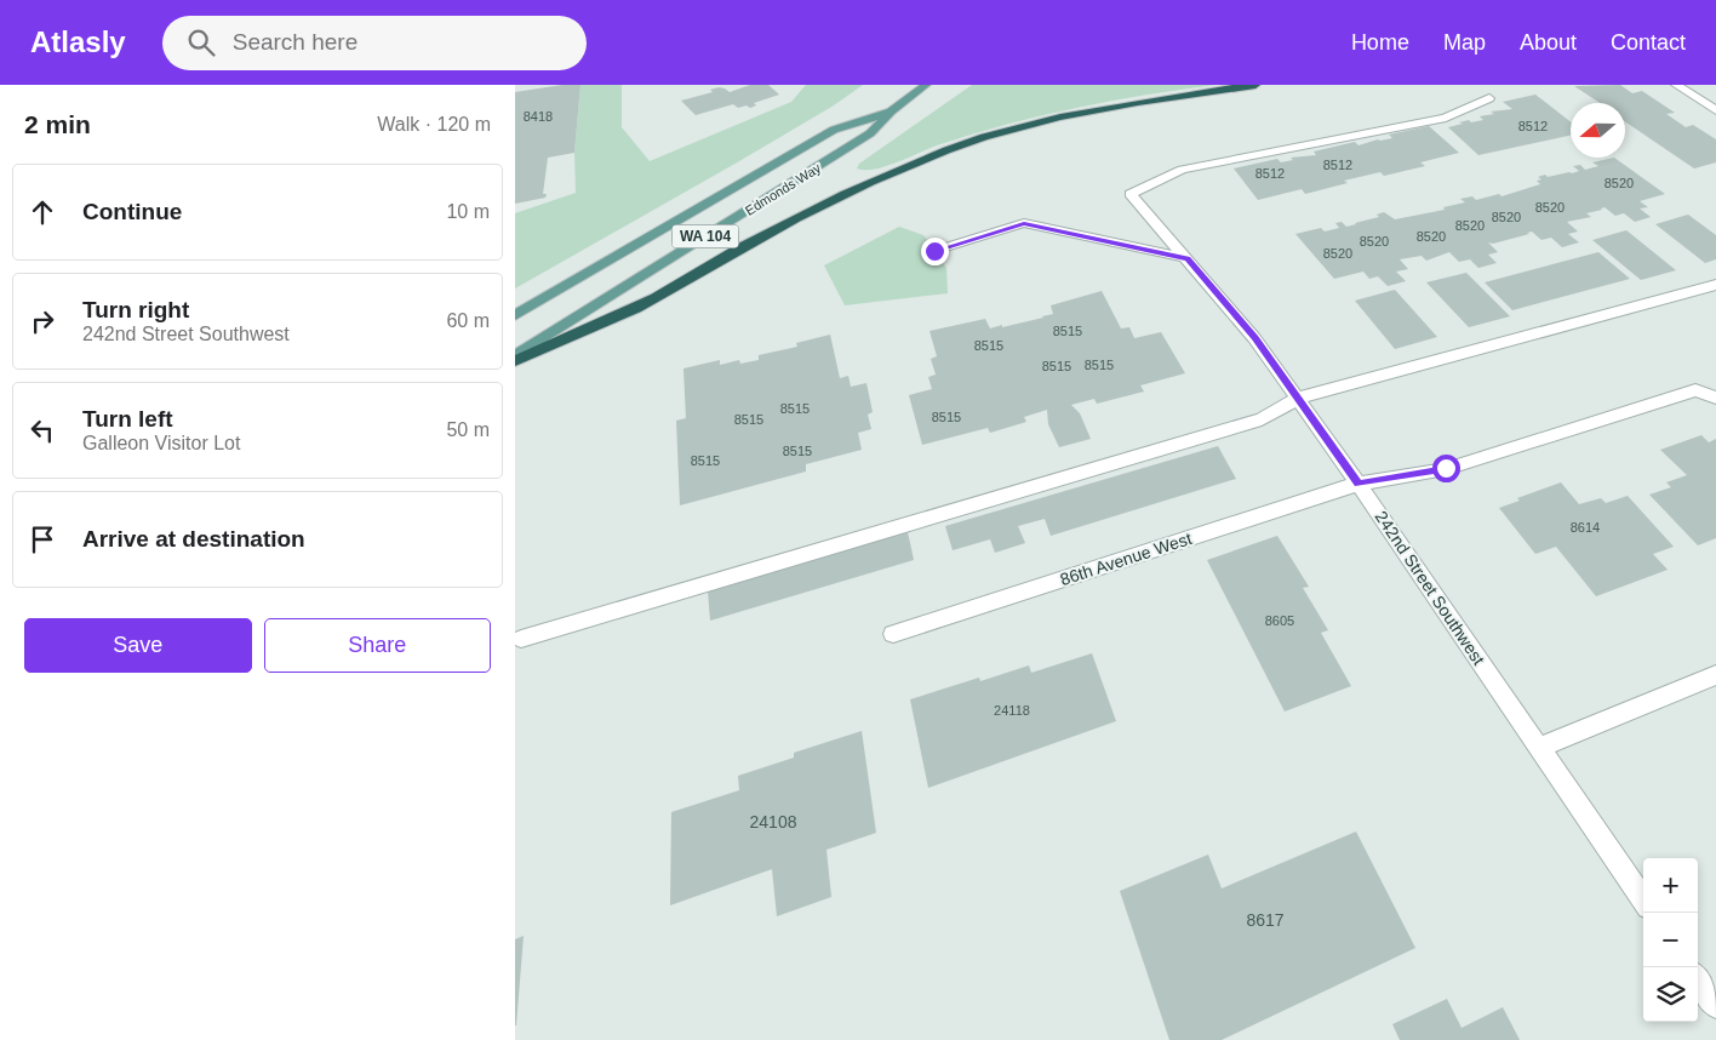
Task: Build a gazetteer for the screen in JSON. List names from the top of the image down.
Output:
{
  "streets": {
    "main road": ["Edmonds Way", "WA 104"],
    "street": ["86th Avenue West", "242nd Street Southwest"]
  },
  "crossings": [
    ["86th Avenue West", "242nd Street Southwest"]
  ],
  "house_numbers": [
    "8418",
    "8512",
    "8512",
    "8512",
    "8520",
    "8520",
    "8520",
    "8520",
    "8520",
    "8520",
    "8520",
    "8515",
    "8515",
    "8515",
    "8515",
    "8515",
    "8515",
    "8515",
    "8515",
    "8515",
    "8614",
    "8605",
    "24118",
    "24108",
    "8617"
  ],
  "north": "left",
  "page": {
    "header": "Atlasly",
    "search": "Search here",
    "nav": [
      "Home",
      "Map",
      "About",
      "Contact"
    ],
    "heading": ["2 min", "Walk · 120 m"],
    "list": [
      ["Continue", "10 m"],
      ["Turn right", "242nd Street Southwest", "60 m"],
      ["Turn left", "Galleon Visitor Lot", "50 m"],
      "Arrive at destination"
    ],
    "buttons": ["Save", "Share"],
    "map_buttons": ["+", "−"]
  }
}
